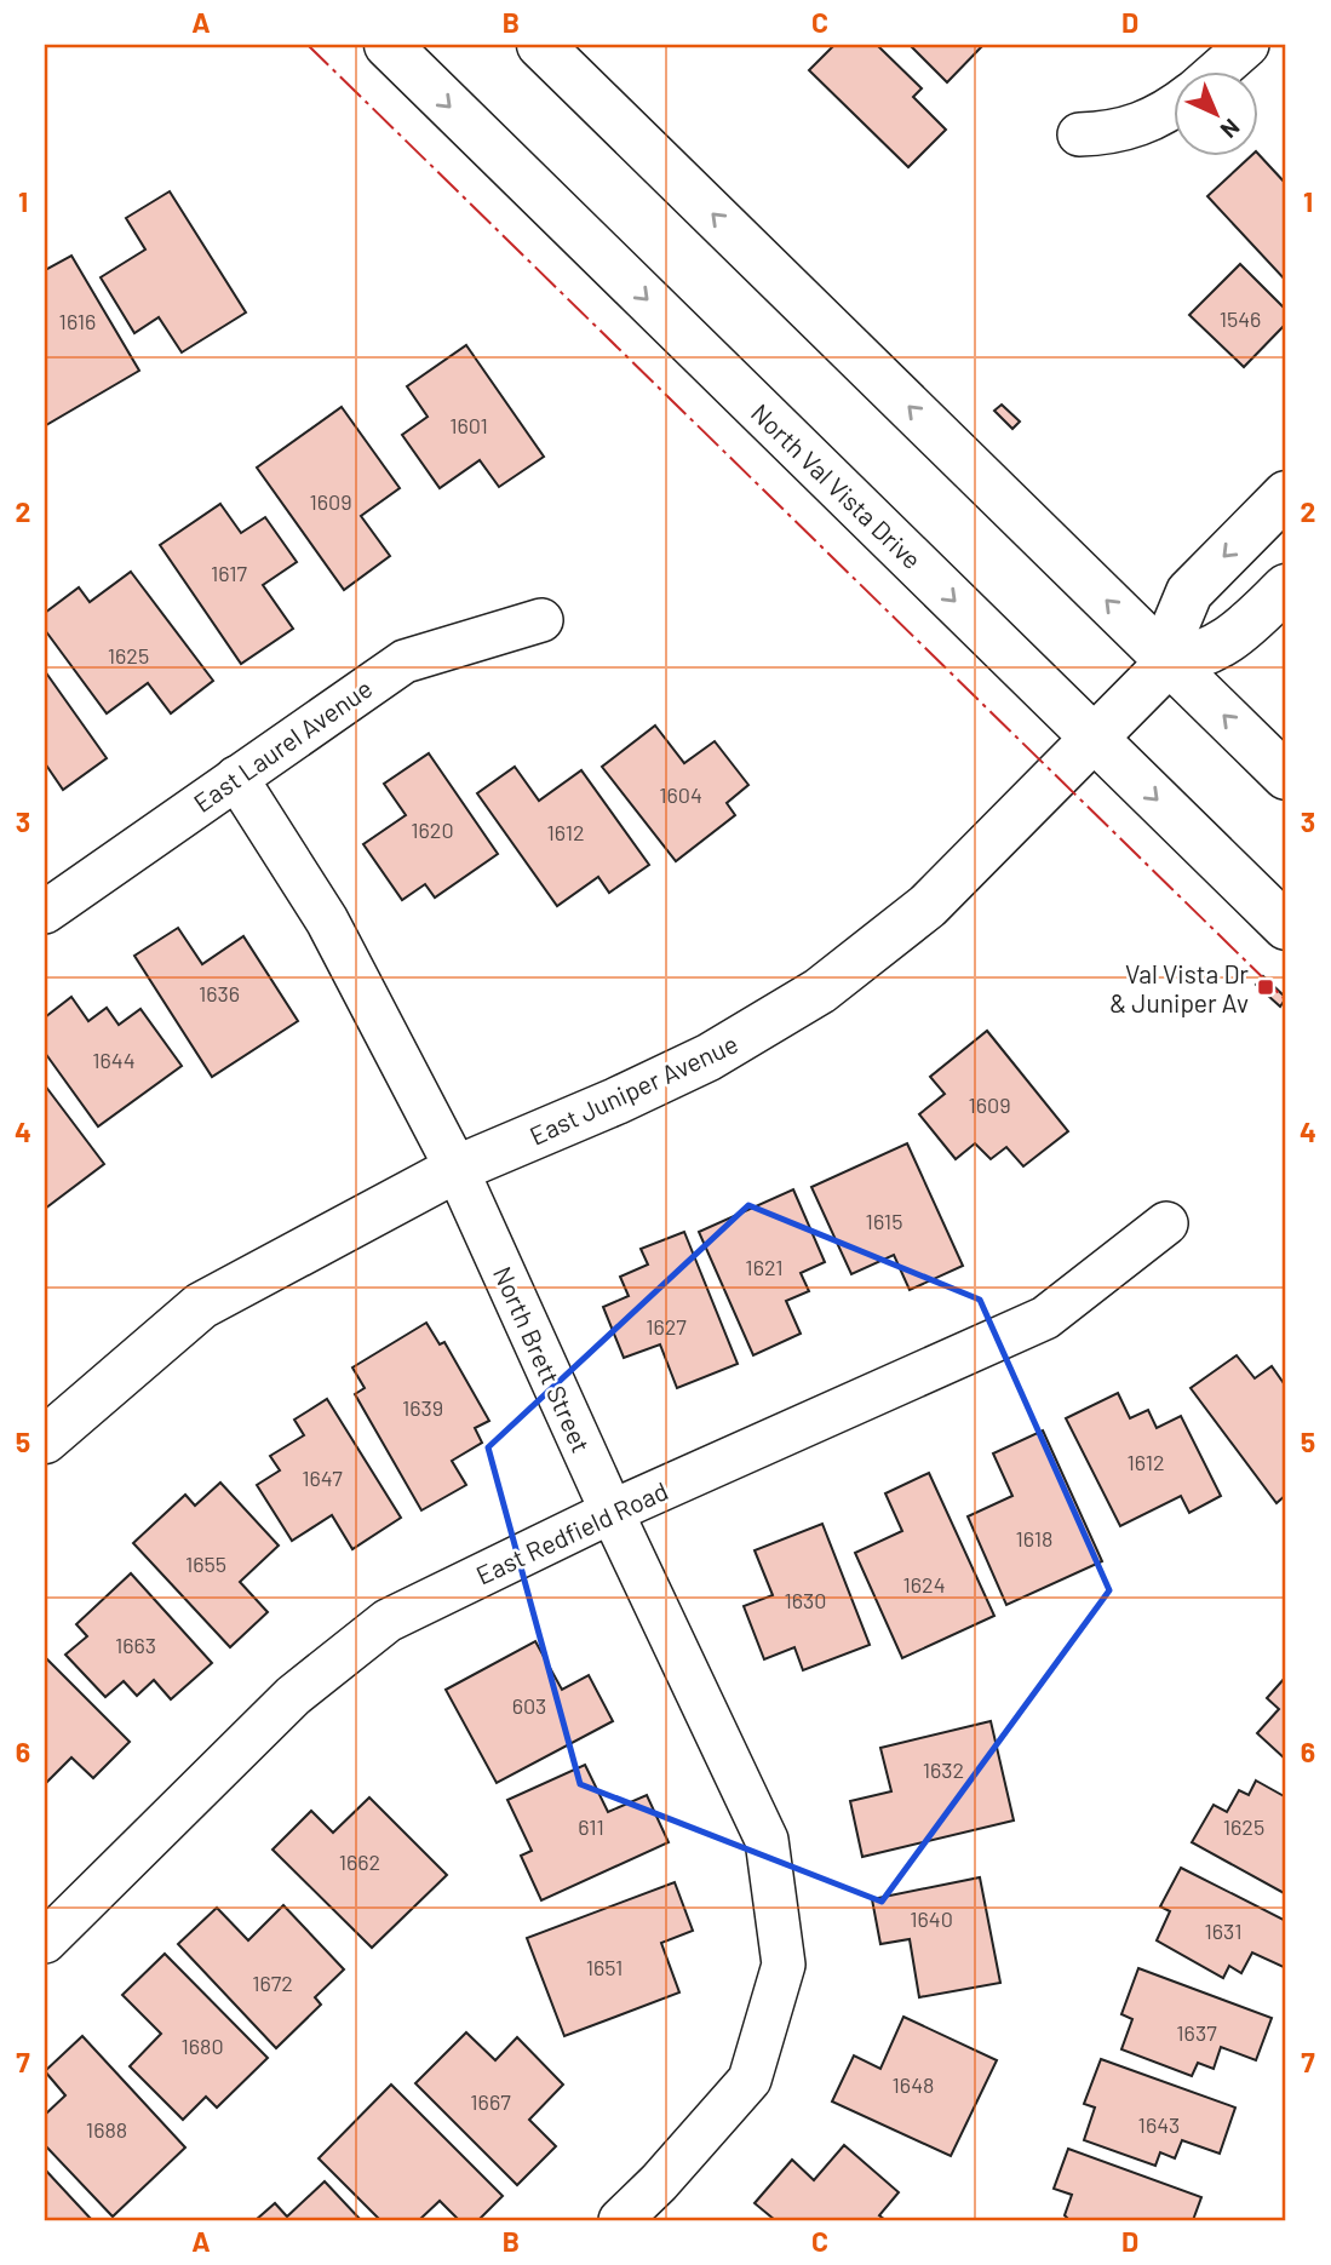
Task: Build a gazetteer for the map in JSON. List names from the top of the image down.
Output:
{
  "streets": {
    "main road": ["North Val Vista Drive", "East Juniper Avenue"],
    "street": ["East Laurel Avenue", "North Brett Street", "East Redfield Road"]
  },
  "crossings": [
    ["North Val Vista Drive", "East Juniper Avenue"],
    ["East Laurel Avenue", "North Brett Street"],
    ["East Juniper Avenue", "North Brett Street"],
    ["North Brett Street", "East Redfield Road"]
  ],
  "places": {
    "transit": ["Val Vista Dr & Juniper Av"]
  },
  "house_numbers": [
    "1546",
    "1616",
    "1601",
    "1609",
    "1617",
    "1625",
    "1604",
    "1620",
    "1612",
    "1636",
    "1644",
    "1609",
    "1615",
    "1621",
    "1627",
    "1639",
    "1612",
    "1647",
    "1618",
    "1655",
    "1624",
    "1630",
    "1663",
    "603",
    "1632",
    "611",
    "1625",
    "1662",
    "1640",
    "1631",
    "1651",
    "1672",
    "1637",
    "1680",
    "1648",
    "1667",
    "1643",
    "1688"
  ],
  "north": "bottom right",
  "grid": {
    "columns": [
      "A",
      "B",
      "C",
      "D"
    ],
    "rows": [
      "1",
      "2",
      "3",
      "4",
      "5",
      "6",
      "7"
    ]
  }
}
